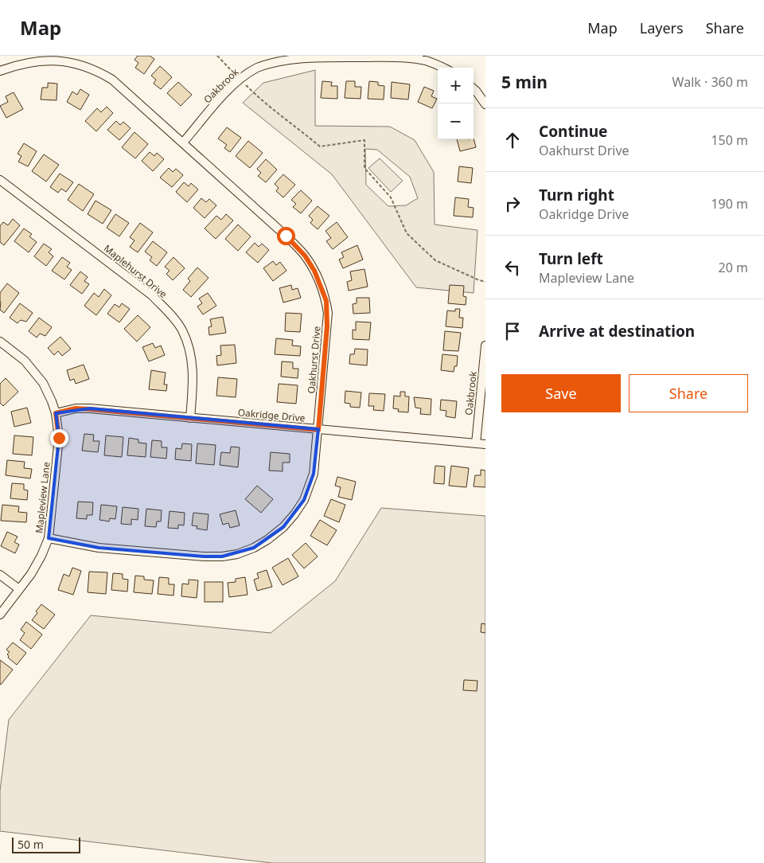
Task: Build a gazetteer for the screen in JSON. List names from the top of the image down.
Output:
{
  "streets": {
    "street": [
      "Oakbrook",
      "Maplehurst Drive",
      "Oakhurst Drive",
      "Oakridge Drive",
      "Mapleview Lane"
    ]
  },
  "crossings": [
    ["Oakbrook", "Oakhurst Drive"],
    ["Oakbrook", "Oakridge Drive"],
    ["Maplehurst Drive", "Oakridge Drive"],
    ["Oakhurst Drive", "Oakridge Drive"],
    ["Oakhurst Drive", "Mapleview Lane"],
    ["Oakridge Drive", "Mapleview Lane"]
  ],
  "scale_bar": "50 m",
  "page": {
    "header": "Map",
    "nav": ["Map", "Layers", "Share"],
    "heading": ["5 min", "Walk · 360 m"],
    "map_buttons": ["+", "−"],
    "list": [
      ["Continue", "Oakhurst Drive", "150 m"],
      ["Turn right", "Oakridge Drive", "190 m"],
      ["Turn left", "Mapleview Lane", "20 m"],
      "Arrive at destination"
    ],
    "buttons": ["Save", "Share"],
    "scale": "50 m"
  }
}
